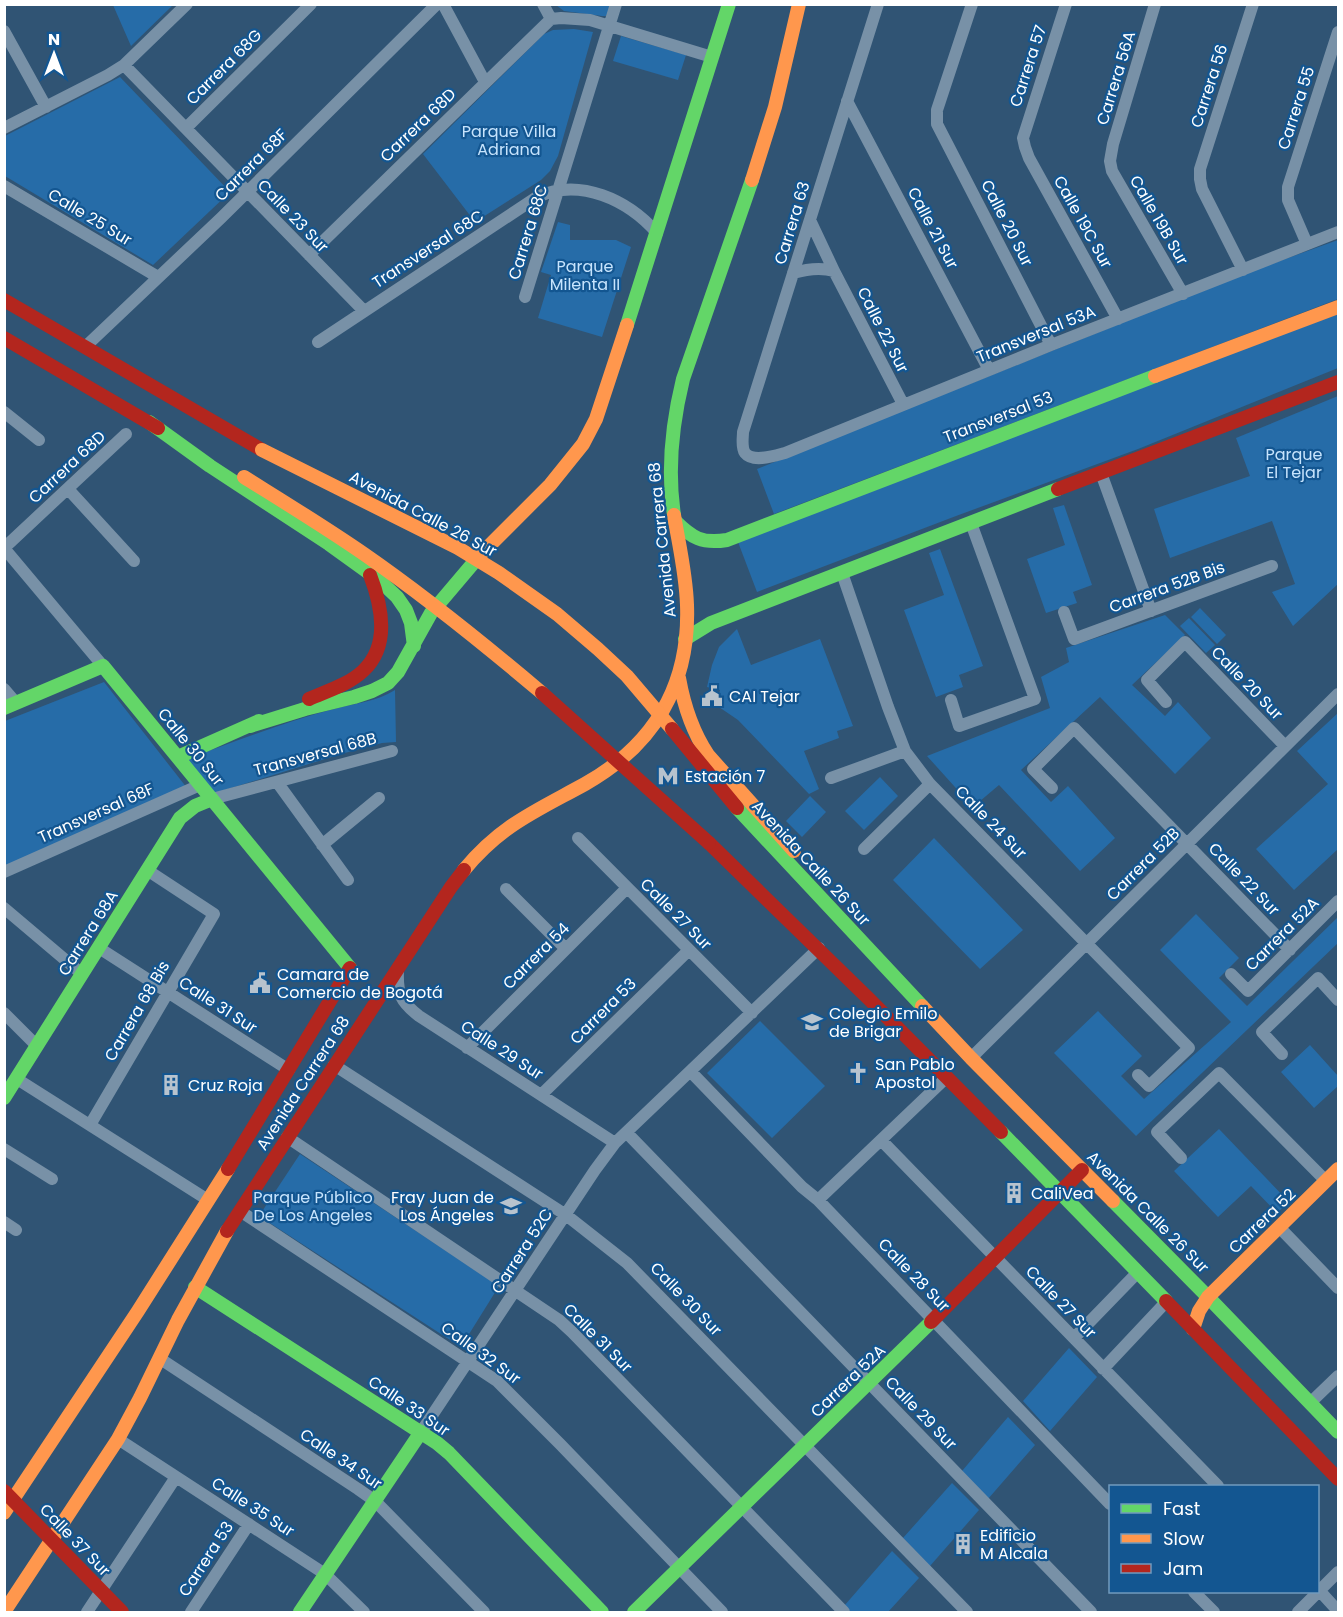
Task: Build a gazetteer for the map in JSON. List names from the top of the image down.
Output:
{
  "streets": {
    "main road": [
      "Transversal 53",
      "Avenida Calle 26 Sur",
      "Avenida Carrera 68",
      "Calle 30 Sur",
      "Carrera 68A",
      "Carrera 52A",
      "Carrera 52",
      "Carrera 52C",
      "Calle 33 Sur",
      "Calle 37 Sur"
    ],
    "street": [
      "Carrera 57",
      "Carrera 68G",
      "Carrera 56A",
      "Carrera 56",
      "Carrera 55",
      "Carrera 68D",
      "Carrera 68F",
      "Calle 23 Sur",
      "Calle 25 Sur",
      "Calle 19B Sur",
      "Calle 19C Sur",
      "Carrera 63",
      "Calle 20 Sur",
      "Calle 21 Sur",
      "Carrera 68C",
      "Transversal 68C",
      "Calle 22 Sur",
      "Transversal 53A",
      "Carrera 52B Bis",
      "Transversal 68B",
      "Transversal 68F",
      "Calle 24 Sur",
      "Carrera 52B",
      "Calle 27 Sur",
      "Carrera 54",
      "Calle 31 Sur",
      "Carrera 68 Bis",
      "Carrera 53",
      "Calle 29 Sur",
      "Calle 28 Sur",
      "Calle 32 Sur",
      "Calle 34 Sur",
      "Calle 35 Sur"
    ]
  },
  "crossings": [
    ["Carrera 57", "Calle 19C Sur"],
    ["Carrera 68G", "Calle 23 Sur"],
    ["Carrera 56A", "Calle 19B Sur"],
    ["Carrera 56", "Transversal 53A"],
    ["Carrera 55", "Transversal 53A"],
    ["Carrera 68D", "Calle 23 Sur"],
    ["Carrera 68D", "Calle 30 Sur"],
    ["Carrera 68F", "Calle 23 Sur"],
    ["Carrera 68F", "Calle 25 Sur"],
    ["Carrera 68F", "Avenida Calle 26 Sur"],
    ["Calle 23 Sur", "Transversal 68C"],
    ["Calle 19B Sur", "Transversal 53A"],
    ["Calle 19C Sur", "Transversal 53A"],
    ["Carrera 63", "Calle 21 Sur"],
    ["Carrera 63", "Calle 22 Sur"],
    ["Carrera 63", "Transversal 53A"],
    ["Calle 20 Sur", "Transversal 53A"],
    ["Calle 20 Sur", "Carrera 52B"],
    ["Calle 21 Sur", "Transversal 53A"],
    ["Carrera 68C", "Transversal 68C"],
    ["Calle 22 Sur", "Transversal 53A"],
    ["Calle 22 Sur", "Carrera 52B"],
    ["Calle 22 Sur", "Carrera 52A"],
    ["Transversal 53", "Avenida Carrera 68"],
    ["Avenida Calle 26 Sur", "Carrera 52B"],
    ["Avenida Calle 26 Sur", "Carrera 52A"],
    ["Avenida Calle 26 Sur", "Carrera 52"],
    ["Avenida Carrera 68", "Calle 30 Sur"],
    ["Avenida Carrera 68", "Calle 31 Sur"],
    ["Avenida Carrera 68", "Calle 29 Sur"],
    ["Avenida Carrera 68", "Calle 32 Sur"],
    ["Avenida Carrera 68", "Calle 33 Sur"],
    ["Avenida Carrera 68", "Calle 34 Sur"],
    ["Avenida Carrera 68", "Calle 35 Sur"],
    ["Avenida Carrera 68", "Calle 37 Sur"],
    ["Calle 30 Sur", "Transversal 68B"],
    ["Calle 30 Sur", "Transversal 68F"],
    ["Calle 30 Sur", "Carrera 68A"],
    ["Calle 30 Sur", "Carrera 52A"],
    ["Calle 30 Sur", "Carrera 52C"],
    ["Transversal 68B", "Carrera 68A"],
    ["Calle 24 Sur", "Carrera 52B"],
    ["Calle 27 Sur", "Carrera 52A"],
    ["Calle 27 Sur", "Carrera 54"],
    ["Calle 27 Sur", "Carrera 53"],
    ["Calle 27 Sur", "Carrera 52C"],
    ["Carrera 68A", "Calle 31 Sur"],
    ["Carrera 68A", "Carrera 68 Bis"],
    ["Carrera 52A", "Calle 31 Sur"],
    ["Carrera 52A", "Calle 29 Sur"],
    ["Carrera 52A", "Calle 28 Sur"],
    ["Carrera 52A", "Calle 32 Sur"],
    ["Carrera 54", "Calle 29 Sur"],
    ["Calle 31 Sur", "Carrera 68 Bis"],
    ["Calle 31 Sur", "Carrera 52C"],
    ["Carrera 53", "Calle 29 Sur"],
    ["Carrera 53", "Calle 35 Sur"],
    ["Calle 29 Sur", "Carrera 52C"],
    ["Carrera 52C", "Calle 28 Sur"],
    ["Carrera 52C", "Calle 32 Sur"],
    ["Carrera 52C", "Calle 33 Sur"],
    ["Carrera 52C", "Calle 34 Sur"],
    ["Carrera 52C", "Calle 35 Sur"]
  ],
  "parks": [
    "Parque Villa Adriana",
    "Parque Milenta II",
    "Parque El Tejar",
    "Parque Público De Los Angeles"
  ],
  "places": {
    "public building": ["CAI Tejar", "Camara de Comercio de Bogotá"],
    "metro station": ["Estación 7"],
    "school or university": ["Colegio Emilo de Brigar", "Fray Juan de Los Ángeles"],
    "church": ["San Pablo Apostol"],
    "building": ["Cruz Roja", "CaliVea", "Edificio M Alcala"]
  },
  "legend": ["Fast", "Slow", "Jam"],
  "north": "top"
}
